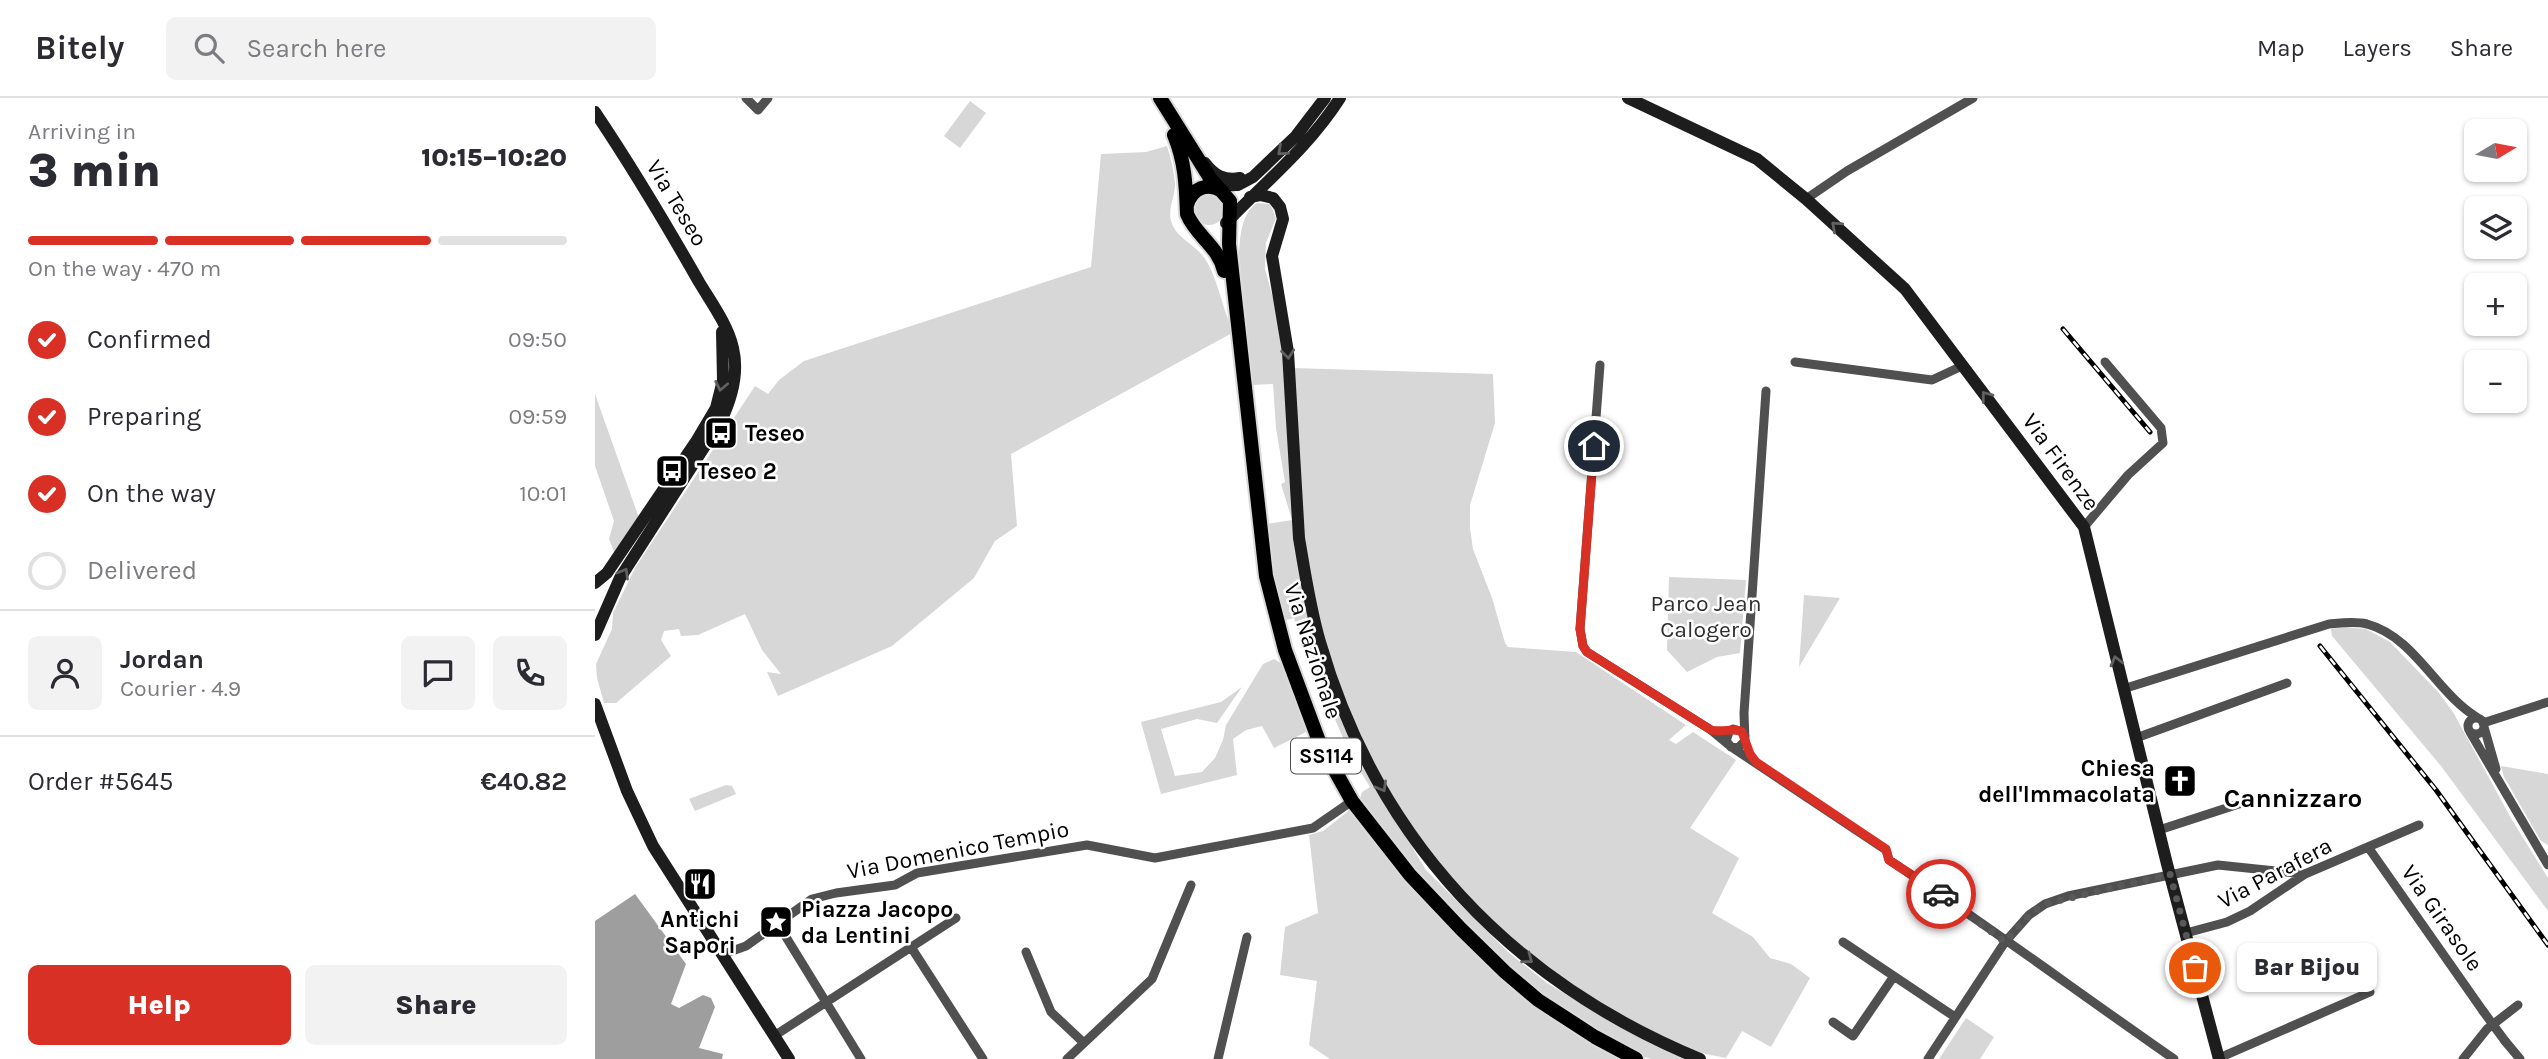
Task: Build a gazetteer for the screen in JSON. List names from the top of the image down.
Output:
{
  "streets": {
    "main road": ["Via Nazionale", "SS114"],
    "street": [
      "Via Teseo",
      "Via Firenze",
      "Via Domenico Tempio",
      "Via Parafera",
      "Via Girasole"
    ]
  },
  "crossings": [
    ["Via Firenze", "Via Parafera"],
    ["Via Nazionale", "Via Domenico Tempio"],
    ["Via Parafera", "Via Girasole"]
  ],
  "one_way": ["Via Firenze"],
  "districts": ["Cannizzaro"],
  "parks": ["Parco Jean Calogero"],
  "places": {
    "bus stop": ["Teseo", "Teseo 2"],
    "church": ["Chiesa dell'Immacolata"],
    "restaurant": ["Antichi Sapori"],
    "place": ["Piazza Jacopo da Lentini"],
    "other": ["Bar Bijou"]
  },
  "north": "right",
  "page": {
    "header": "Bitely",
    "search": "Search here",
    "nav": ["Map", "Layers", "Share"],
    "heading": ["3 min", "Arriving in", "10:15–10:20"],
    "panel": [
      "Jordan",
      "Courier · 4.9",
      "Order #5645",
      "€40.82"
    ],
    "map_buttons": ["+", "−"],
    "bar": "On the way · 470 m",
    "list": [
      ["Confirmed", "09:50"],
      ["Preparing", "09:59"],
      ["On the way", "10:01"],
      "Delivered"
    ],
    "bubble": "Bar Bijou",
    "buttons": ["Help", "Share"]
  }
}
